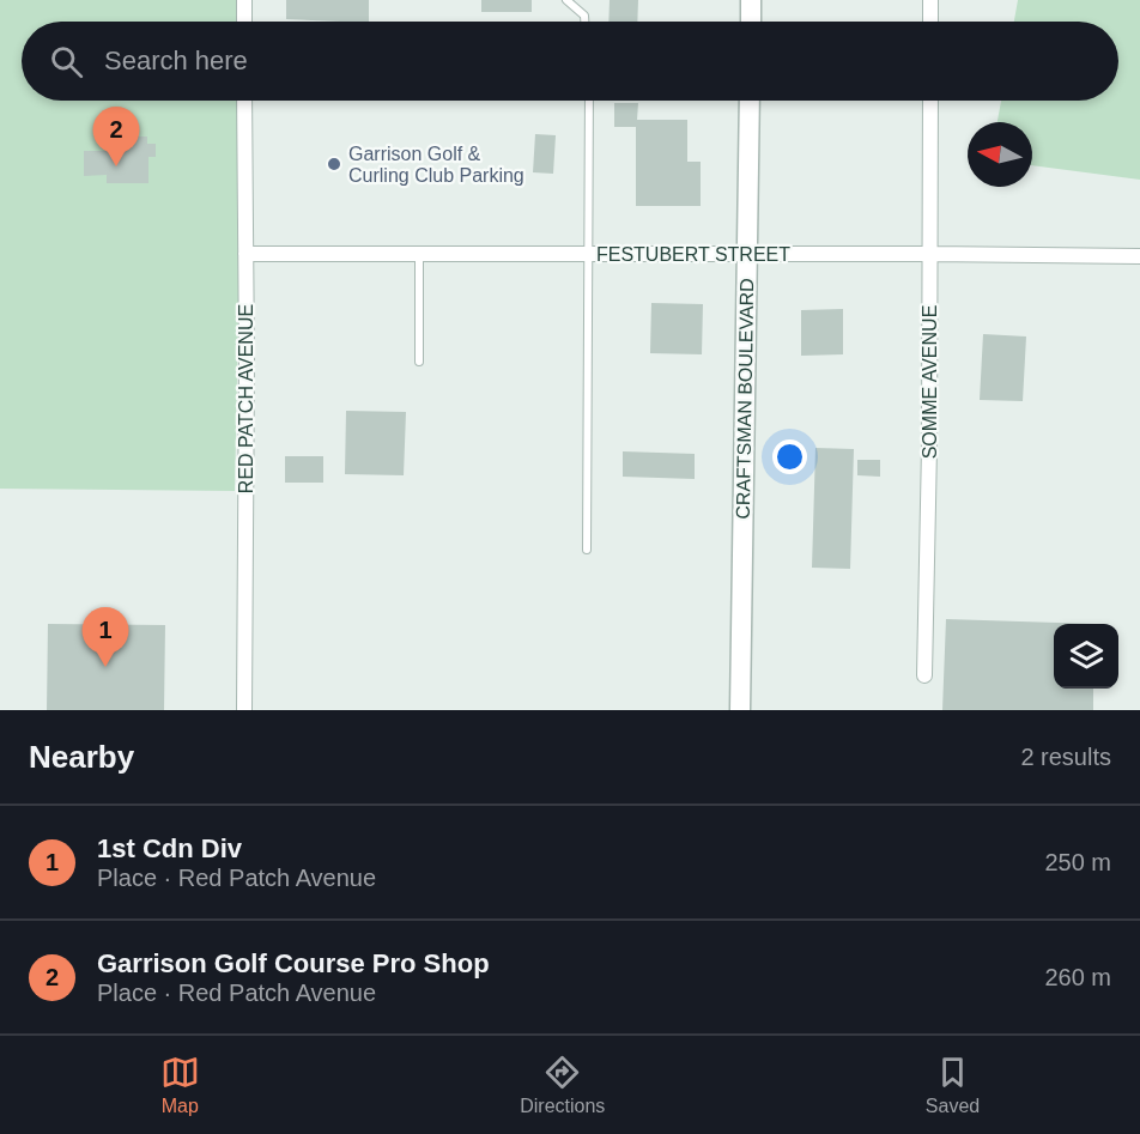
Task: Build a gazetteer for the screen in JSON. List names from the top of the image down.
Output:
{
  "streets": {
    "street": [
      "FESTUBERT STREET",
      "SOMME AVENUE",
      "RED PATCH AVENUE",
      "CRAFTSMAN BOULEVARD"
    ]
  },
  "crossings": [
    ["FESTUBERT STREET", "SOMME AVENUE"],
    ["FESTUBERT STREET", "RED PATCH AVENUE"],
    ["FESTUBERT STREET", "CRAFTSMAN BOULEVARD"]
  ],
  "places": ["Garrison Golf & Curling Club Parking"],
  "north": "left",
  "page": {
    "search": "Search here",
    "pins": ["2", "1"],
    "heading": ["Nearby", "2 results"],
    "list": [
      {
        "mark": "1",
        "name": "1st Cdn Div",
        "note": "Place · Red Patch Avenue",
        "value": "250 m"
      },
      {
        "mark": "2",
        "name": "Garrison Golf Course Pro Shop",
        "note": "Place · Red Patch Avenue",
        "value": "260 m"
      }
    ],
    "nav": ["Map", "Directions", "Saved"]
  }
}
